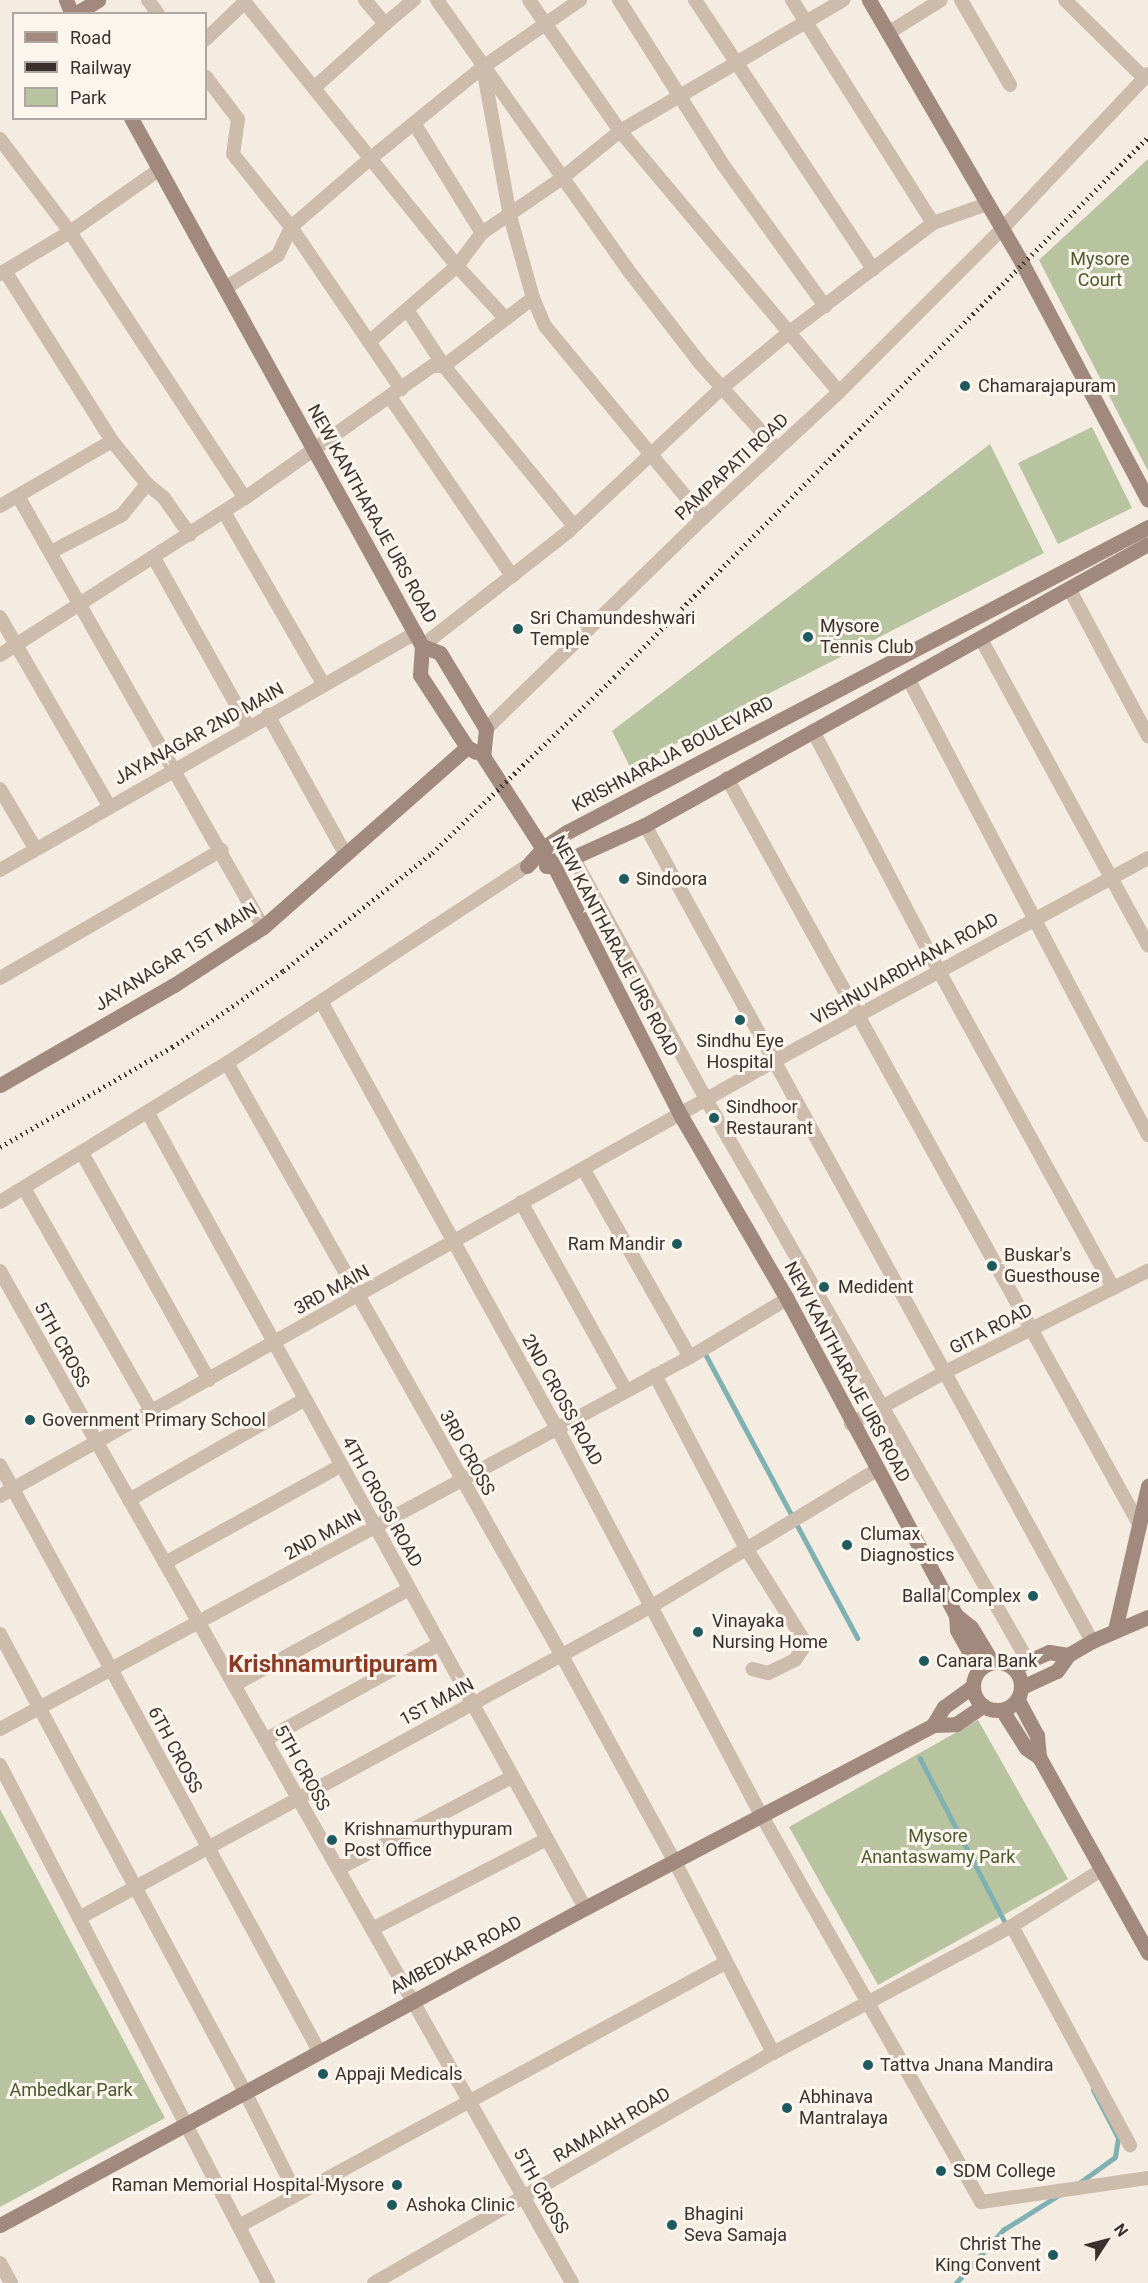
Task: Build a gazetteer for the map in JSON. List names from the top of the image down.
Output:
{
  "streets": {
    "main road": [
      "NEW KANTHARAJE URS ROAD",
      "KRISHNARAJA BOULEVARD",
      "JAYANAGAR 1ST MAIN",
      "AMBEDKAR ROAD"
    ],
    "street": [
      "PAMPAPATI ROAD",
      "JAYANAGAR 2ND MAIN",
      "VISHNUVARDHANA ROAD",
      "3RD MAIN",
      "GITA ROAD",
      "5TH CROSS",
      "2ND CROSS ROAD",
      "3RD CROSS",
      "4TH CROSS ROAD",
      "2ND MAIN",
      "1ST MAIN",
      "6TH CROSS",
      "RAMAIAH ROAD"
    ]
  },
  "crossings": [
    ["PAMPAPATI ROAD", "NEW KANTHARAJE URS ROAD"],
    ["NEW KANTHARAJE URS ROAD", "JAYANAGAR 2ND MAIN"],
    ["NEW KANTHARAJE URS ROAD", "KRISHNARAJA BOULEVARD"],
    ["NEW KANTHARAJE URS ROAD", "VISHNUVARDHANA ROAD"],
    ["NEW KANTHARAJE URS ROAD", "3RD MAIN"],
    ["NEW KANTHARAJE URS ROAD", "GITA ROAD"],
    ["NEW KANTHARAJE URS ROAD", "2ND MAIN"],
    ["NEW KANTHARAJE URS ROAD", "1ST MAIN"],
    ["NEW KANTHARAJE URS ROAD", "AMBEDKAR ROAD"],
    ["VISHNUVARDHANA ROAD", "3RD MAIN"],
    ["3RD MAIN", "5TH CROSS"],
    ["3RD MAIN", "2ND CROSS ROAD"],
    ["3RD MAIN", "3RD CROSS"],
    ["3RD MAIN", "4TH CROSS ROAD"],
    ["3RD MAIN", "6TH CROSS"],
    ["5TH CROSS", "2ND MAIN"],
    ["5TH CROSS", "1ST MAIN"],
    ["5TH CROSS", "AMBEDKAR ROAD"],
    ["5TH CROSS", "RAMAIAH ROAD"],
    ["2ND CROSS ROAD", "2ND MAIN"],
    ["2ND CROSS ROAD", "1ST MAIN"],
    ["2ND CROSS ROAD", "AMBEDKAR ROAD"],
    ["2ND CROSS ROAD", "RAMAIAH ROAD"],
    ["3RD CROSS", "2ND MAIN"],
    ["3RD CROSS", "1ST MAIN"],
    ["3RD CROSS", "AMBEDKAR ROAD"],
    ["3RD CROSS", "RAMAIAH ROAD"],
    ["4TH CROSS ROAD", "2ND MAIN"],
    ["4TH CROSS ROAD", "1ST MAIN"],
    ["4TH CROSS ROAD", "AMBEDKAR ROAD"],
    ["2ND MAIN", "6TH CROSS"],
    ["1ST MAIN", "6TH CROSS"],
    ["6TH CROSS", "AMBEDKAR ROAD"]
  ],
  "districts": ["Krishnamurtipuram"],
  "parks": ["Mysore Court", "Mysore Anantaswamy Park", "Ambedkar Park"],
  "places": [
    "Chamarajapuram",
    "Sri Chamundeshwari Temple",
    "Mysore Tennis Club",
    "Sindoora",
    "Sindhu Eye Hospital",
    "Sindhoor Restaurant",
    "Ram Mandir",
    "Buskar's Guesthouse",
    "Medident",
    "Government Primary School",
    "Clumax Diagnostics",
    "Ballal Complex",
    "Vinayaka Nursing Home",
    "Canara Bank",
    "Krishnamurthypuram Post Office",
    "Tattva Jnana Mandira",
    "Appaji Medicals",
    "Abhinava Mantralaya",
    "SDM College",
    "Raman Memorial Hospital-Mysore",
    "Ashoka Clinic",
    "Bhagini Seva Samaja",
    "Christ The King Convent"
  ],
  "legend": ["Road", "Railway", "Park"],
  "north": "top right"
}
